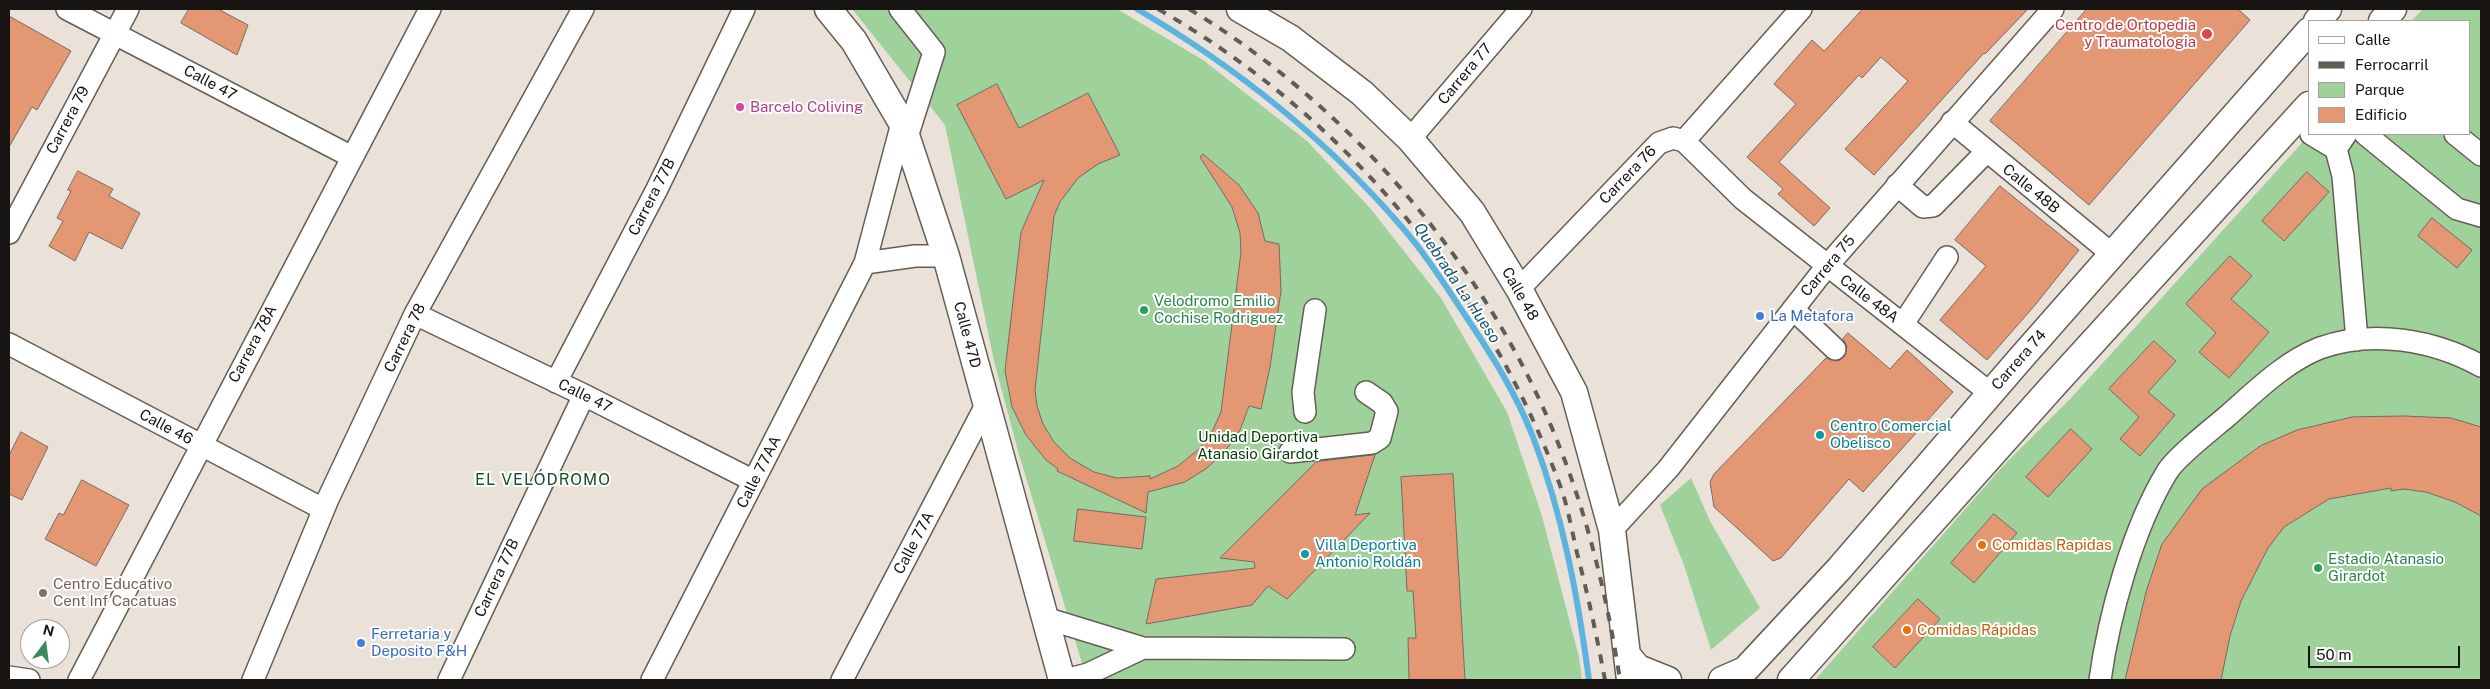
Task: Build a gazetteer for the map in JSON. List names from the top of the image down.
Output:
{
  "streets": {
    "main road": ["Calle 48", "Calle 47D", "Carrera 74"],
    "street": [
      "Carrera 77",
      "Calle 47",
      "Carrera 79",
      "Carrera 76",
      "Calle 48B",
      "Carrera 77B",
      "Carrera 75",
      "Calle 48A",
      "Carrera 78",
      "Carrera 78A",
      "Calle 46",
      "Calle 77AA",
      "Calle 77A"
    ]
  },
  "crossings": [
    ["Carrera 77", "Calle 48"],
    ["Calle 47", "Carrera 79"],
    ["Calle 47", "Carrera 77B"],
    ["Calle 47", "Carrera 78"],
    ["Calle 47", "Carrera 78A"],
    ["Calle 47", "Calle 77AA"],
    ["Carrera 76", "Calle 48"],
    ["Carrera 76", "Calle 48A"],
    ["Calle 48B", "Carrera 75"],
    ["Calle 48B", "Carrera 74"],
    ["Carrera 75", "Calle 48"],
    ["Carrera 75", "Calle 48A"],
    ["Calle 48A", "Carrera 74"],
    ["Calle 47D", "Calle 77AA"],
    ["Calle 47D", "Calle 77A"],
    ["Carrera 78", "Calle 46"],
    ["Carrera 78A", "Calle 46"]
  ],
  "districts": ["EL VELÓDROMO"],
  "water": ["Quebrada La Hueso"],
  "parks": ["Unidad Deportiva Atanasio Girardot"],
  "places": [
    "Centro de Ortopedia y Traumatologia",
    "Barcelo Coliving",
    "Velodromo Emilio Cochise Rodriguez",
    "La Metafora",
    "Centro Comercial Obelisco",
    "Comidas Rapidas",
    "Villa Deportiva Antonio Roldán",
    "Estadio Atanasio Girardot",
    "Centro Educativo Cent Inf Cacatuas",
    "Comidas Rápidas",
    "Ferretaria y Deposito F&H"
  ],
  "legend": [
    "Calle",
    "Ferrocarril",
    "Parque",
    "Edificio"
  ],
  "scale_bar": "50 m",
  "north": "top"
}
